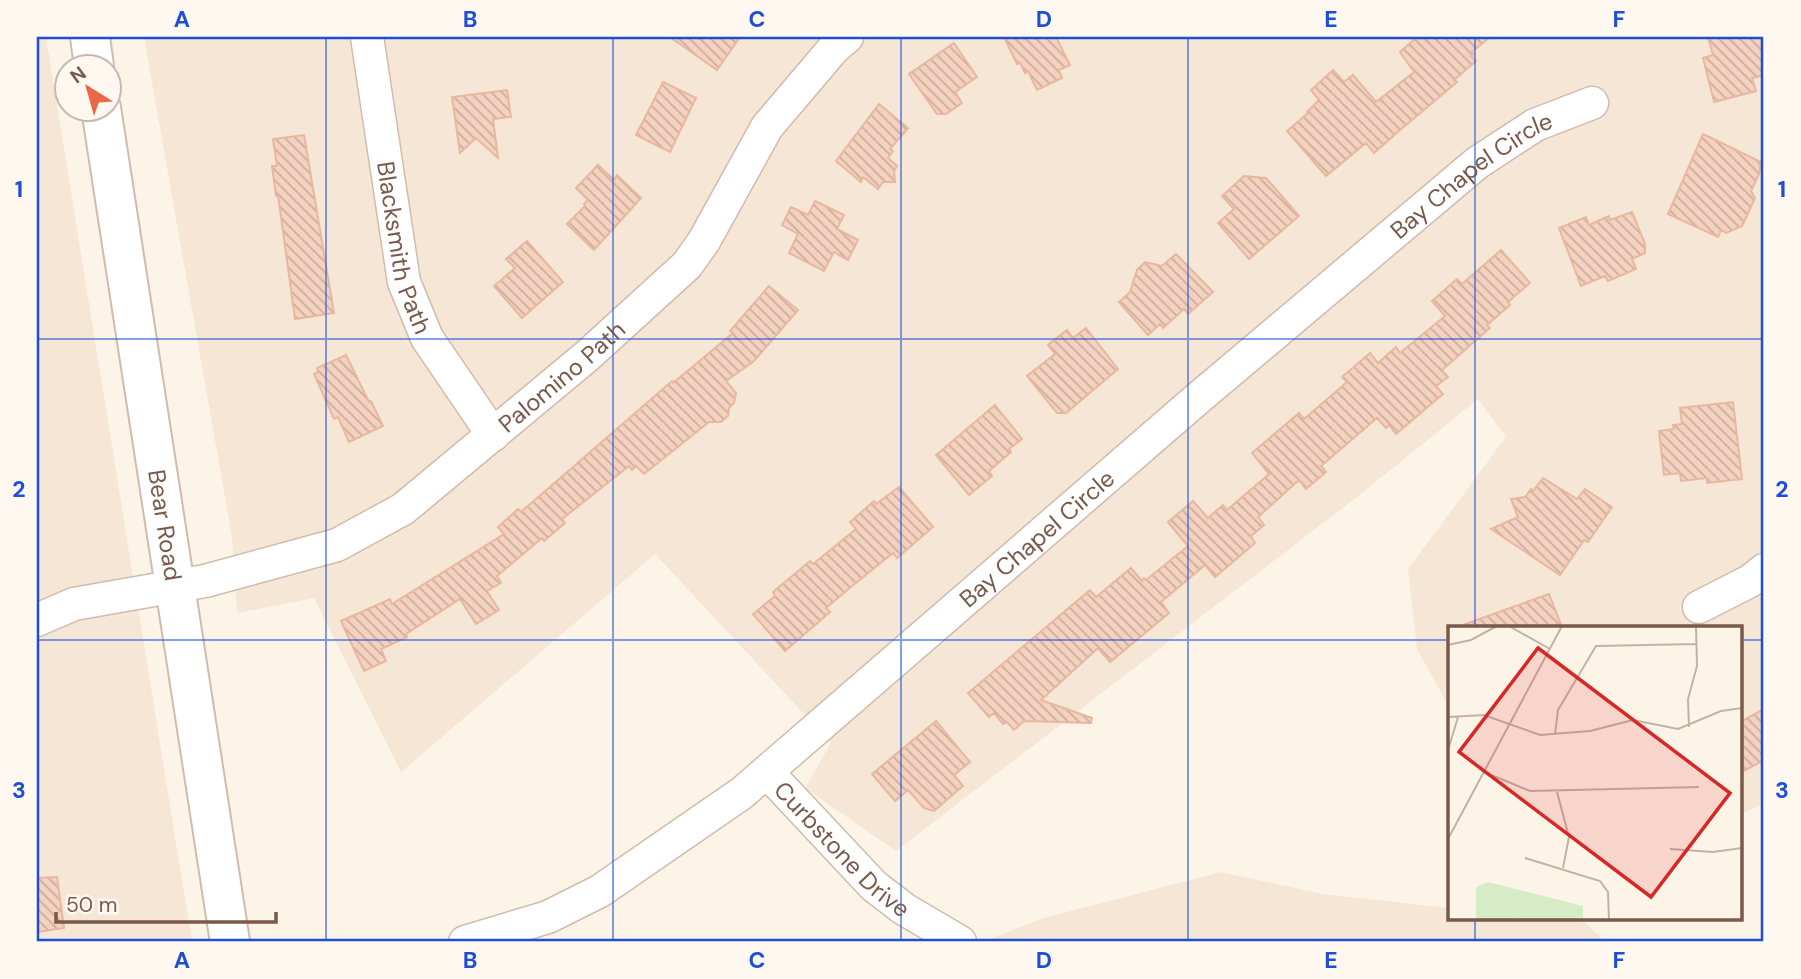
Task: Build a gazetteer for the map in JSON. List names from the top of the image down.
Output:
{
  "streets": {
    "street": [
      "Bay Chapel Circle",
      "Blacksmith Path",
      "Palomino Path",
      "Bear Road",
      "Curbstone Drive"
    ]
  },
  "crossings": [
    ["Bay Chapel Circle", "Curbstone Drive"],
    ["Blacksmith Path", "Palomino Path"],
    ["Palomino Path", "Bear Road"]
  ],
  "scale_bar": "50 m",
  "north": "top left",
  "grid": {
    "columns": [
      "A",
      "B",
      "C",
      "D",
      "E",
      "F"
    ],
    "rows": ["1", "2", "3"]
  }
}
